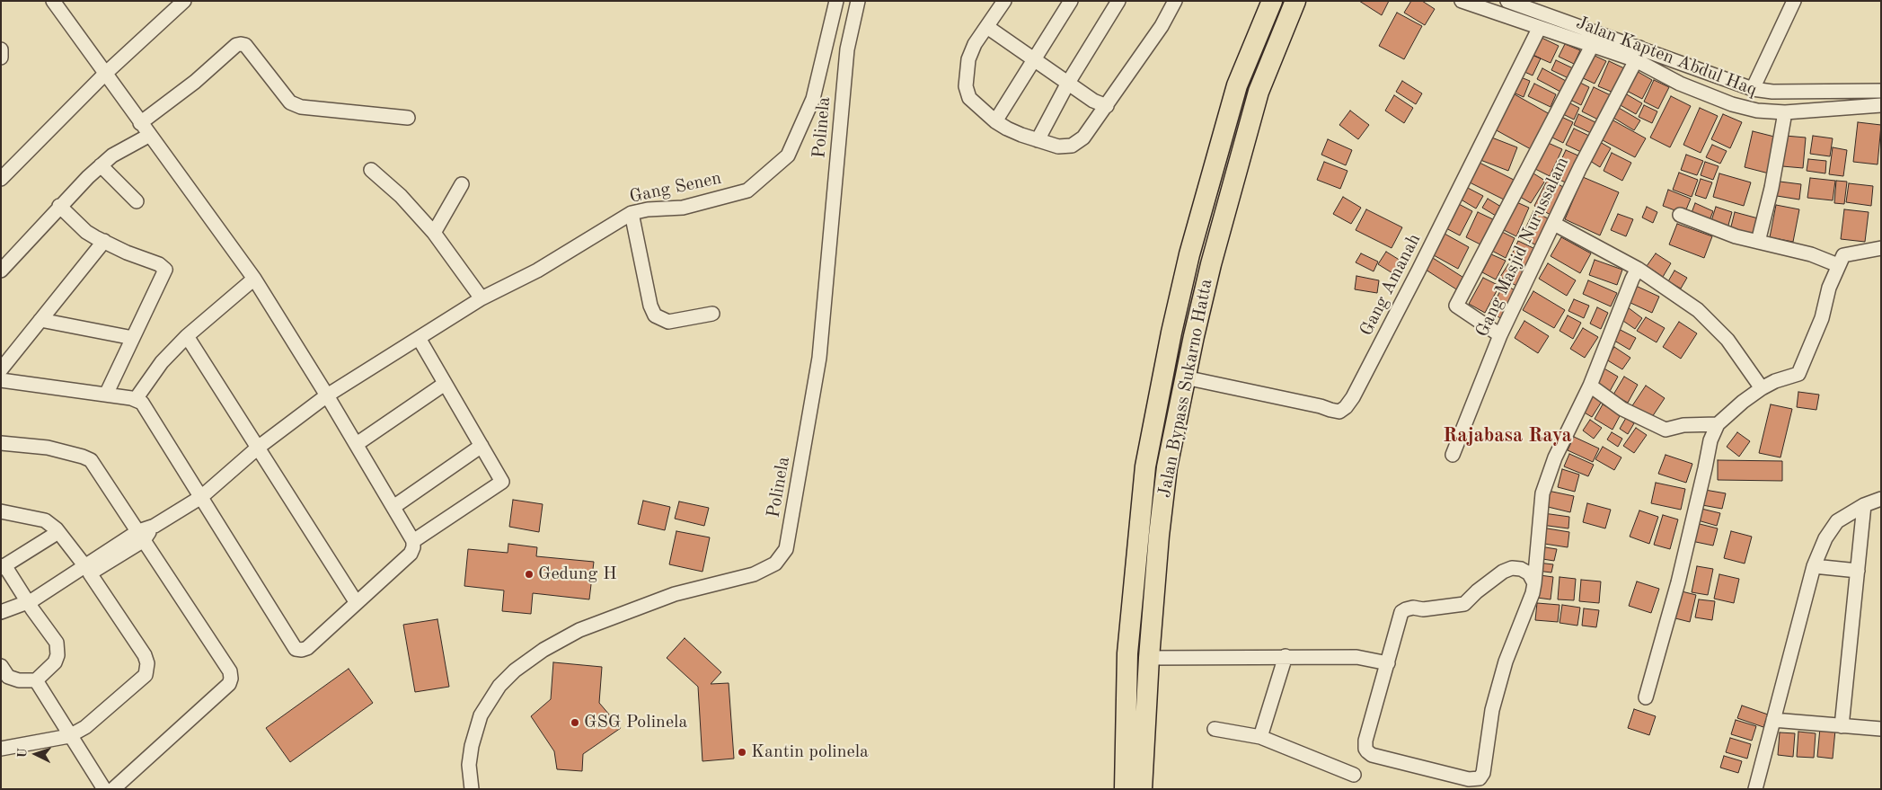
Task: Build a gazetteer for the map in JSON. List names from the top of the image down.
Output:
{
  "streets": {
    "highway": ["Jalan Bypass Sukarno Hatta"],
    "street": [
      "Jalan Kapten Abdul Haq",
      "Polinela",
      "Gang Senen",
      "Gang Masjid Nurussalam",
      "Gang Amanah"
    ]
  },
  "crossings": [
    ["Jalan Kapten Abdul Haq", "Gang Masjid Nurussalam"],
    ["Jalan Kapten Abdul Haq", "Gang Amanah"],
    ["Gang Amanah", "Jalan Bypass Sukarno Hatta"]
  ],
  "districts": ["Rajabasa Raya"],
  "places": ["Gedung H", "GSG Polinela", "Kantin polinela"],
  "north": "left"
}
